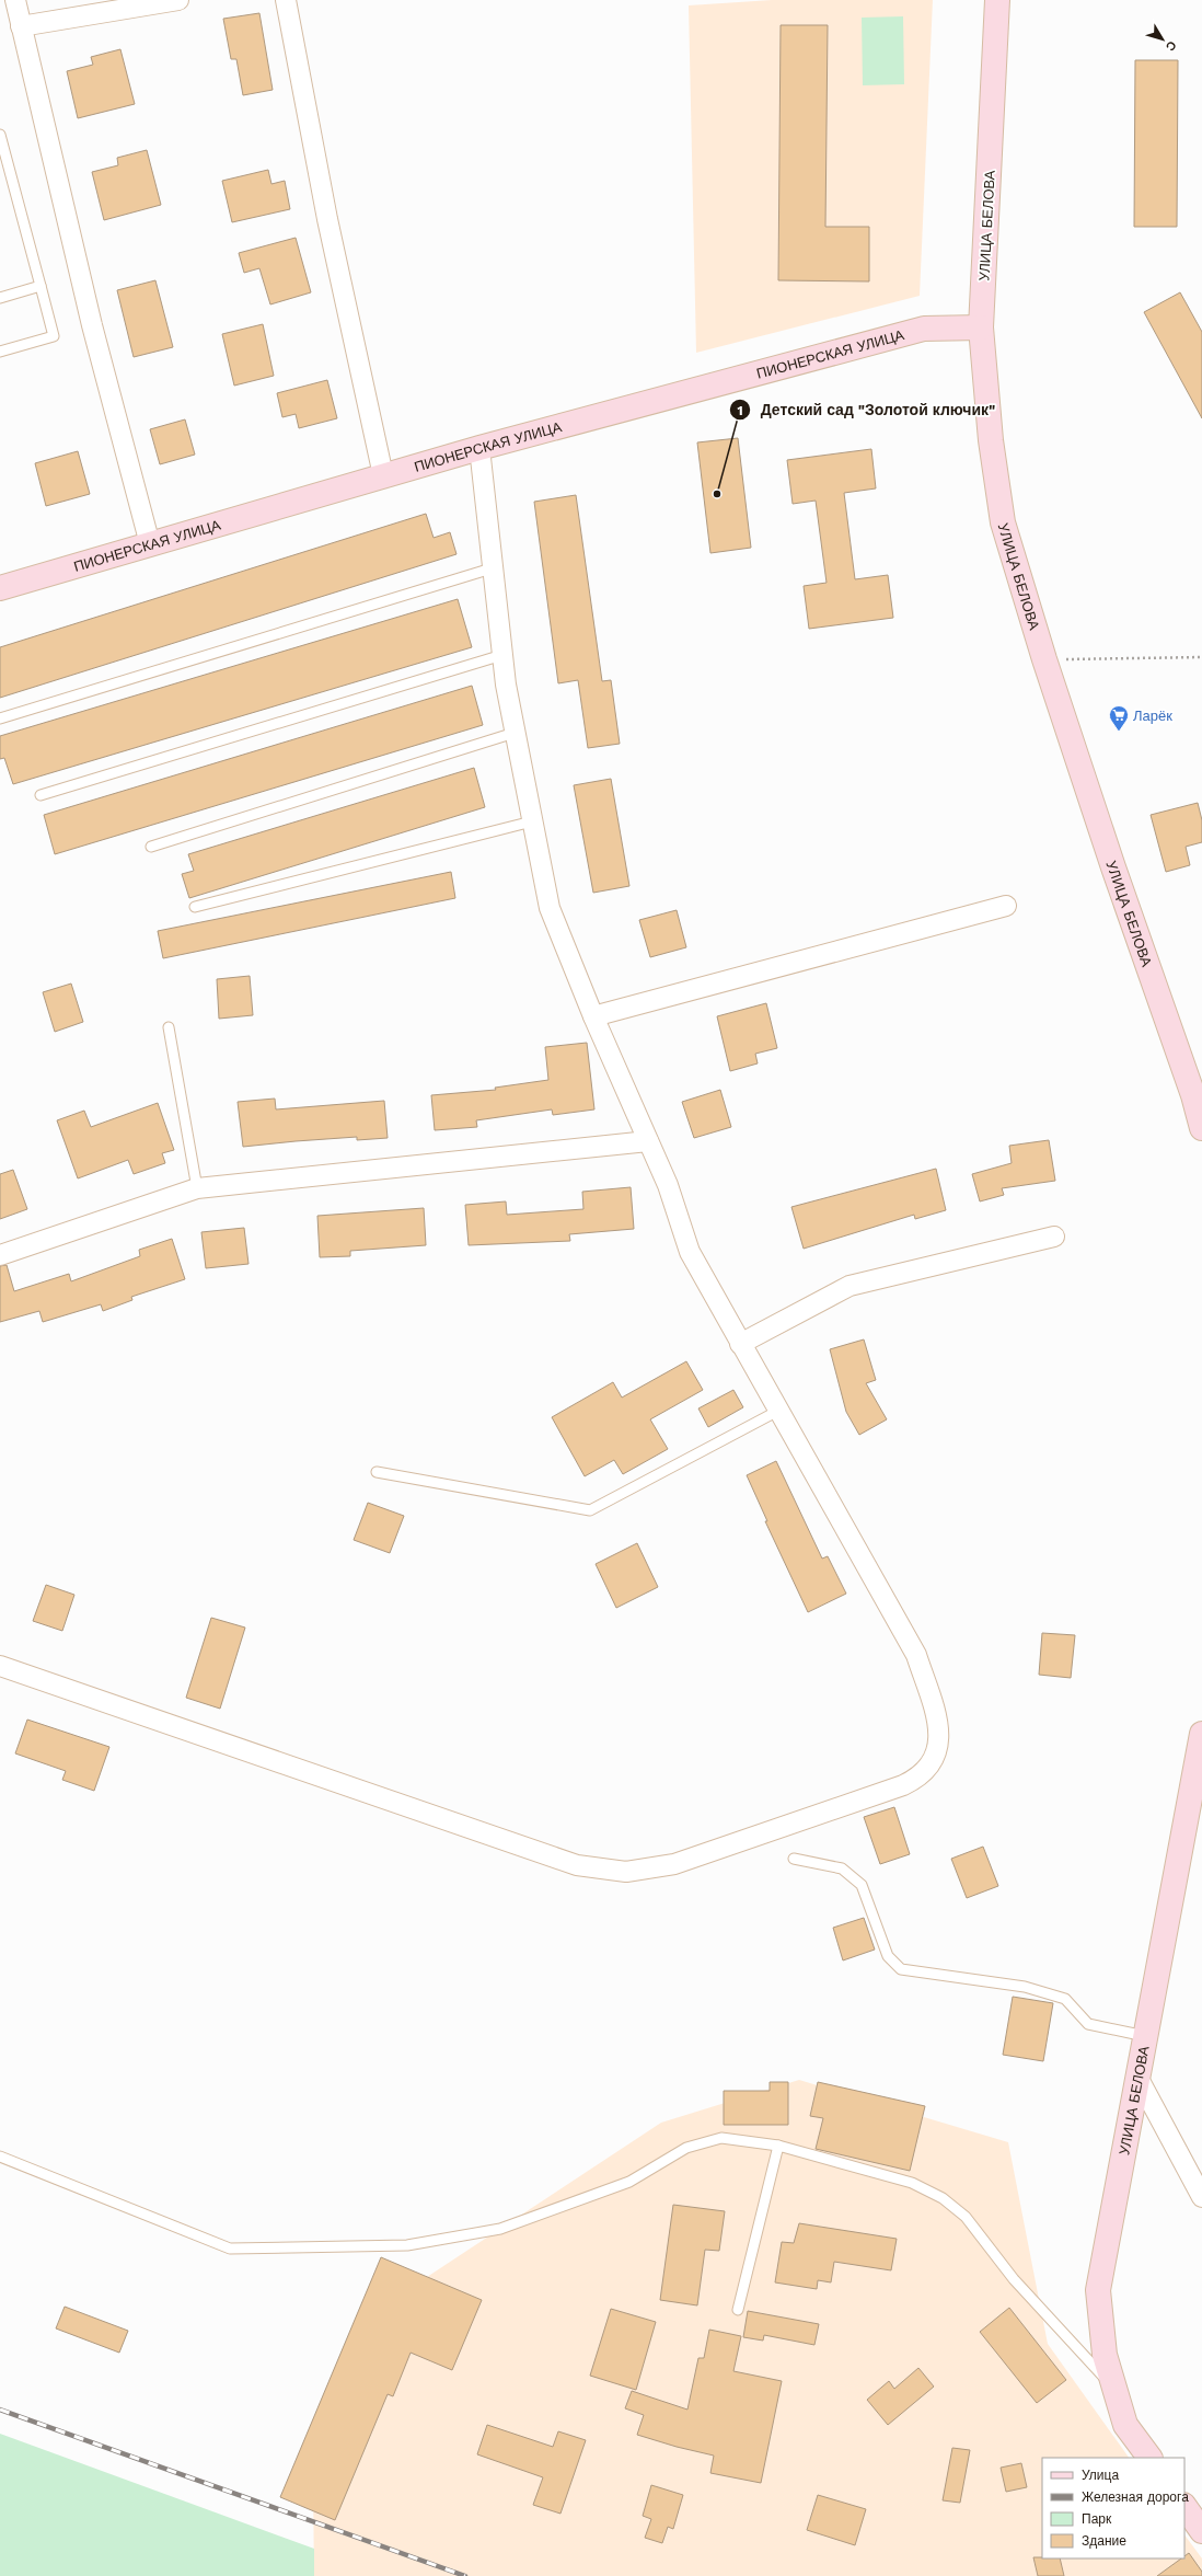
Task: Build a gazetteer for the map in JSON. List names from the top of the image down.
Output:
{
  "streets": {
    "main road": ["УЛИЦА БЕЛОВА", "ПИОНЕРСКАЯ УЛИЦА"]
  },
  "crossings": [
    ["УЛИЦА БЕЛОВА", "ПИОНЕРСКАЯ УЛИЦА"]
  ],
  "places": {
    "other": ["Детский сад \"Золотой ключик\""],
    "supermarket": ["Ларёк"]
  },
  "legend": [
    "Улица",
    "Железная дорога",
    "Парк",
    "Здание"
  ],
  "north": "bottom right"
}
